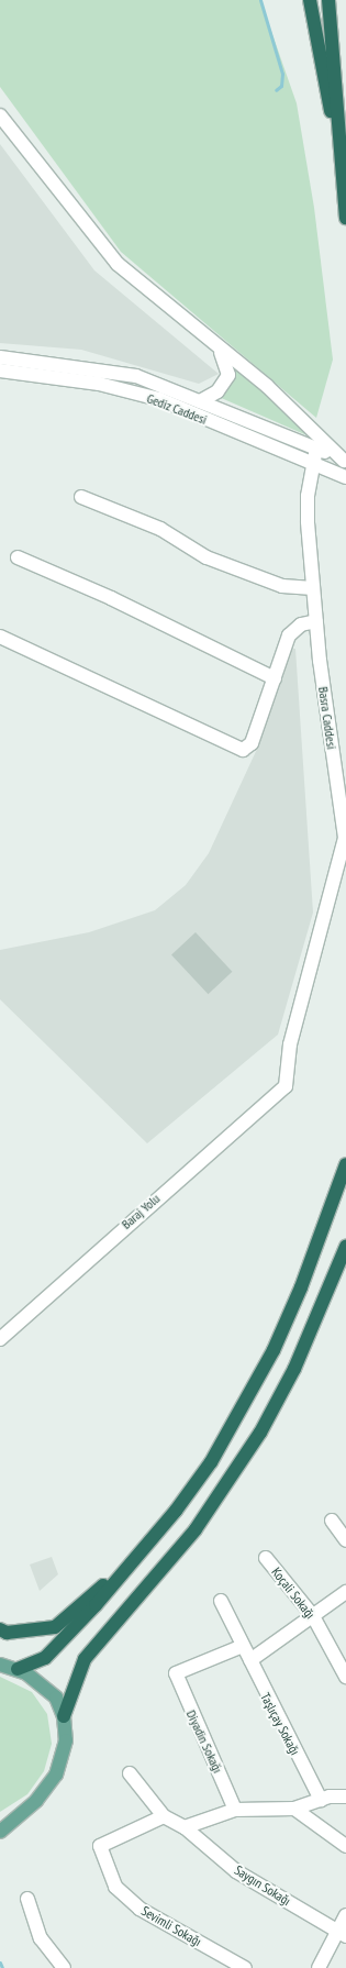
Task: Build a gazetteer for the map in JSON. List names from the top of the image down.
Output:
{
  "streets": {
    "street": [
      "Gediz Caddesi",
      "Basra Caddesi",
      "Baraj Yolu",
      "Koçali Sokağı",
      "Taşlıçay Sokağı",
      "Diyadin Sokağı",
      "Saygın Sokağı",
      "Sevimli Sokağı"
    ]
  },
  "crossings": [
    ["Gediz Caddesi", "Basra Caddesi"],
    ["Basra Caddesi", "Baraj Yolu"],
    ["Taşlıçay Sokağı", "Diyadin Sokağı"],
    ["Saygın Sokağı", "Sevimli Sokağı"]
  ]
}
